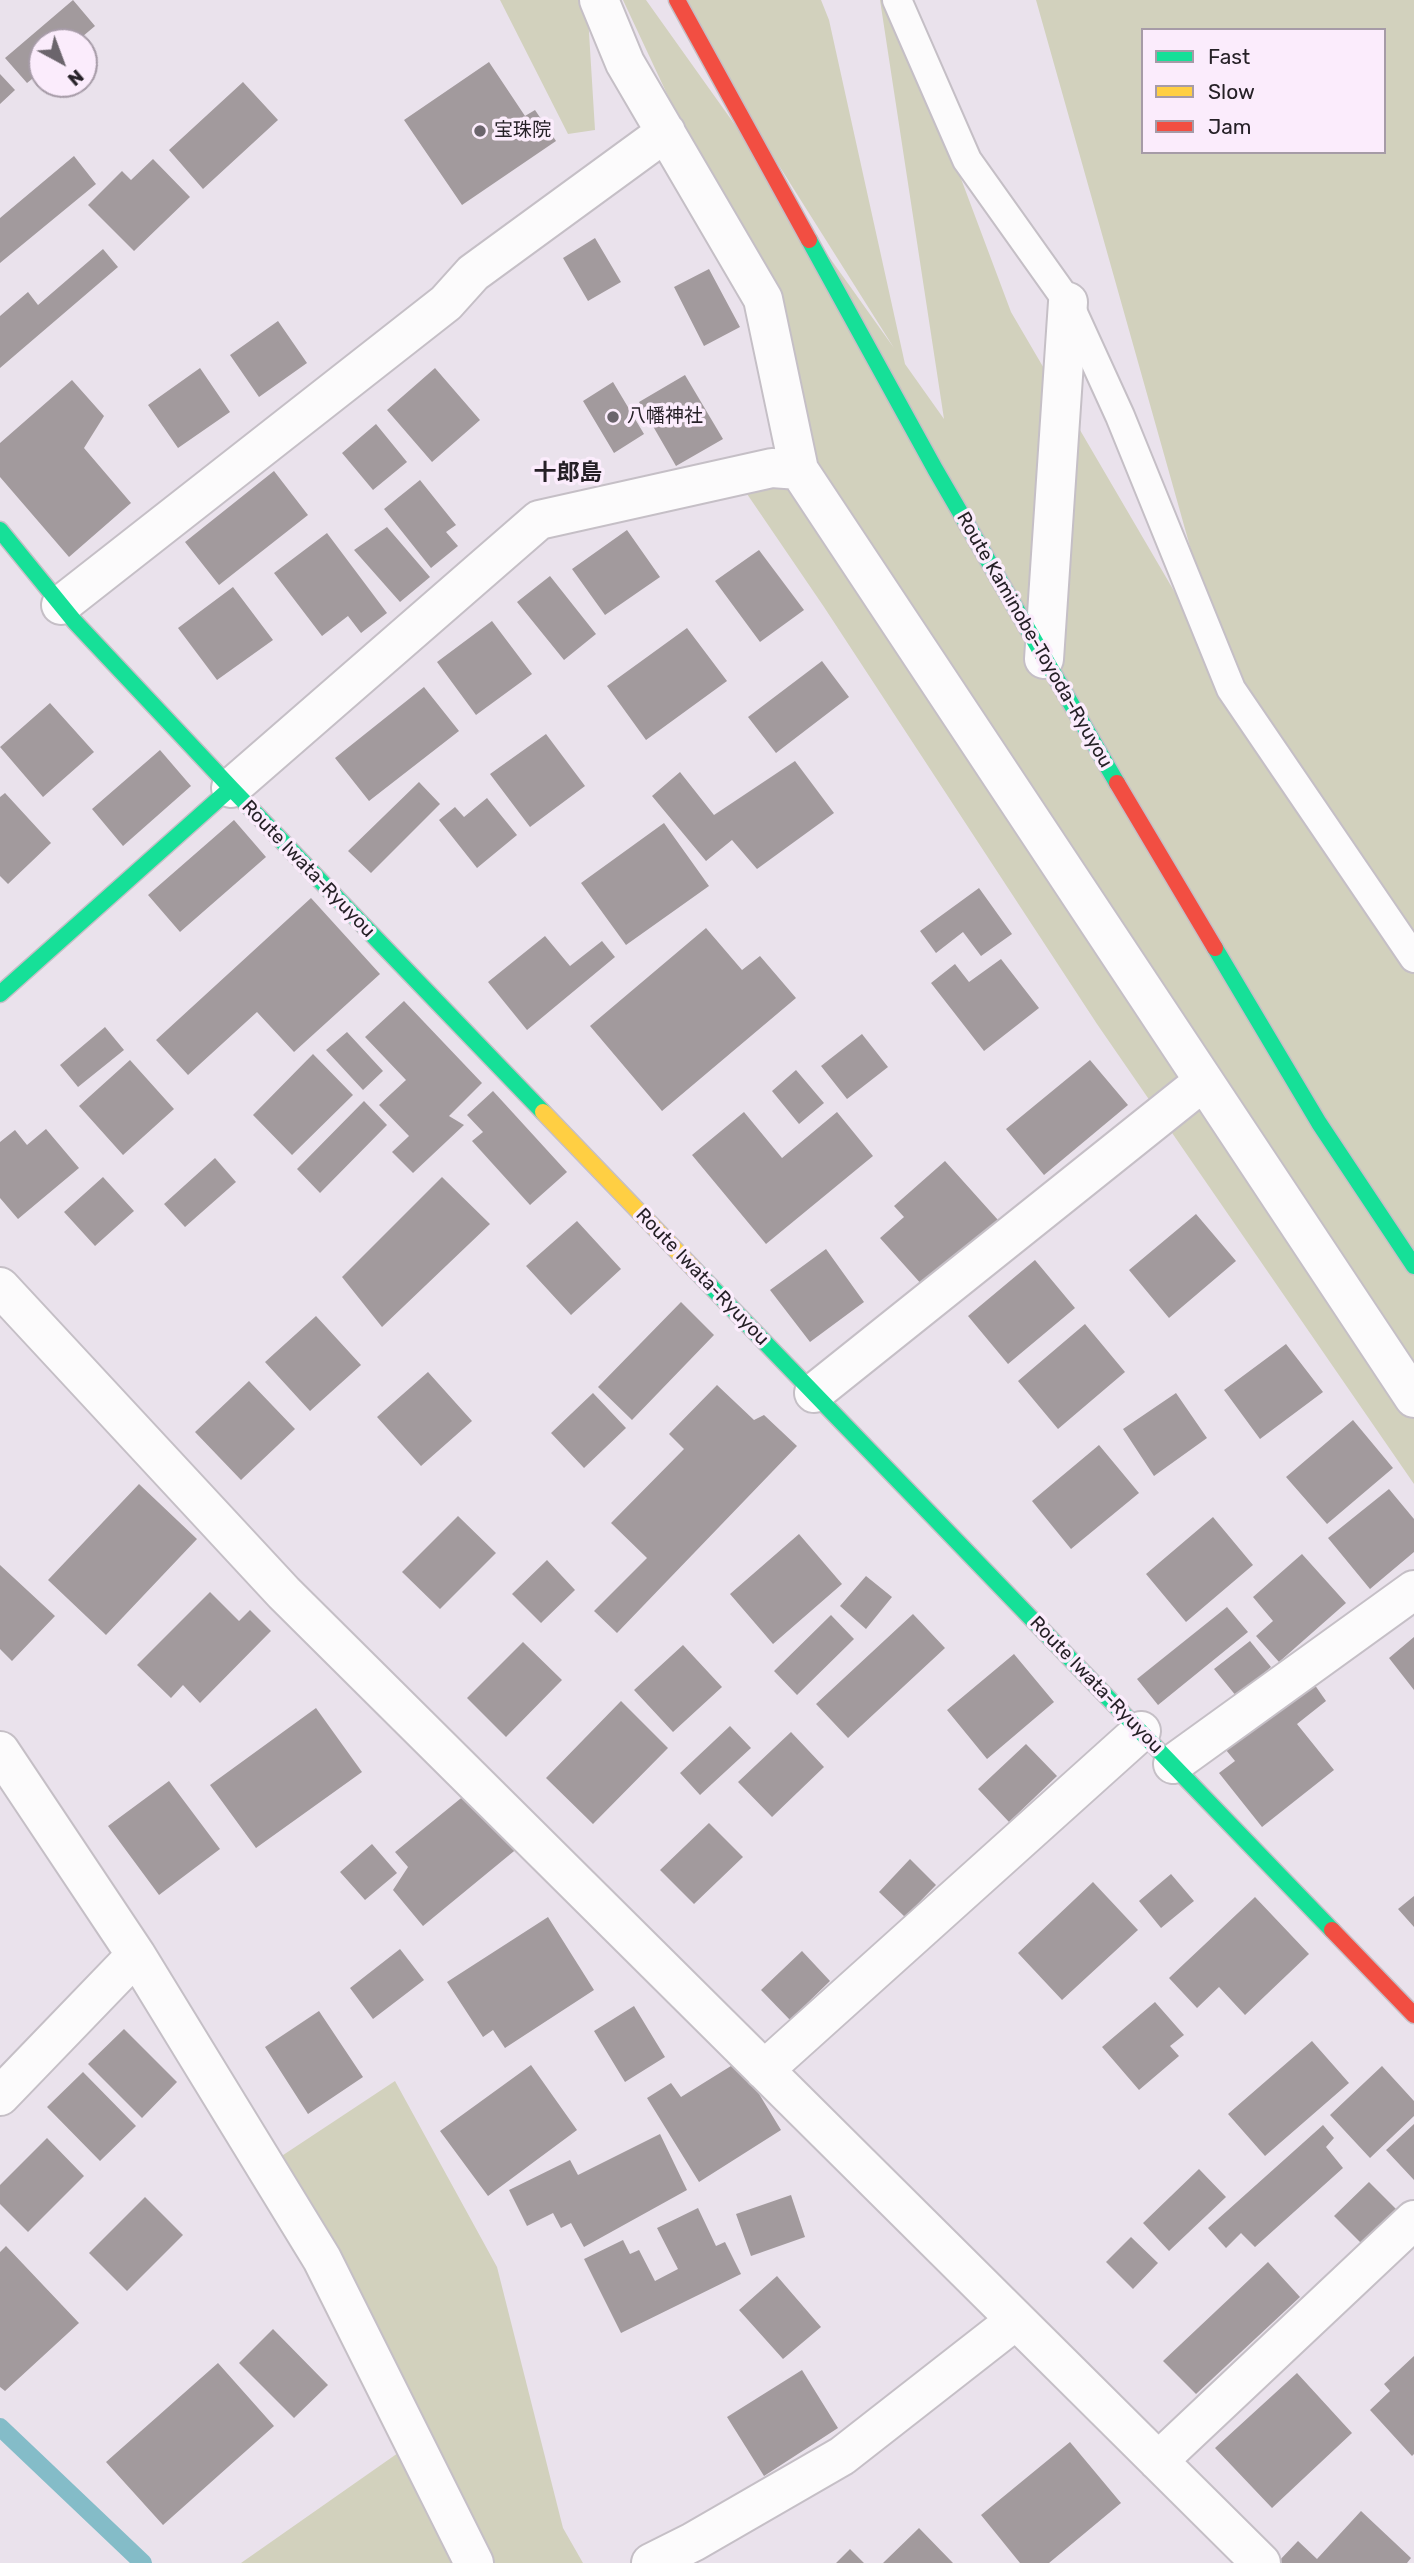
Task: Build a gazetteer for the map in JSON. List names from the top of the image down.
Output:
{
  "streets": {
    "main road": ["Route Kaminobe-Toyoda-Ryuyou", "Route Iwata-Ryuyou"]
  },
  "districts": ["十郎島"],
  "places": ["宝珠院", "八幡神社"],
  "legend": ["Fast", "Slow", "Jam"],
  "north": "bottom right"
}
